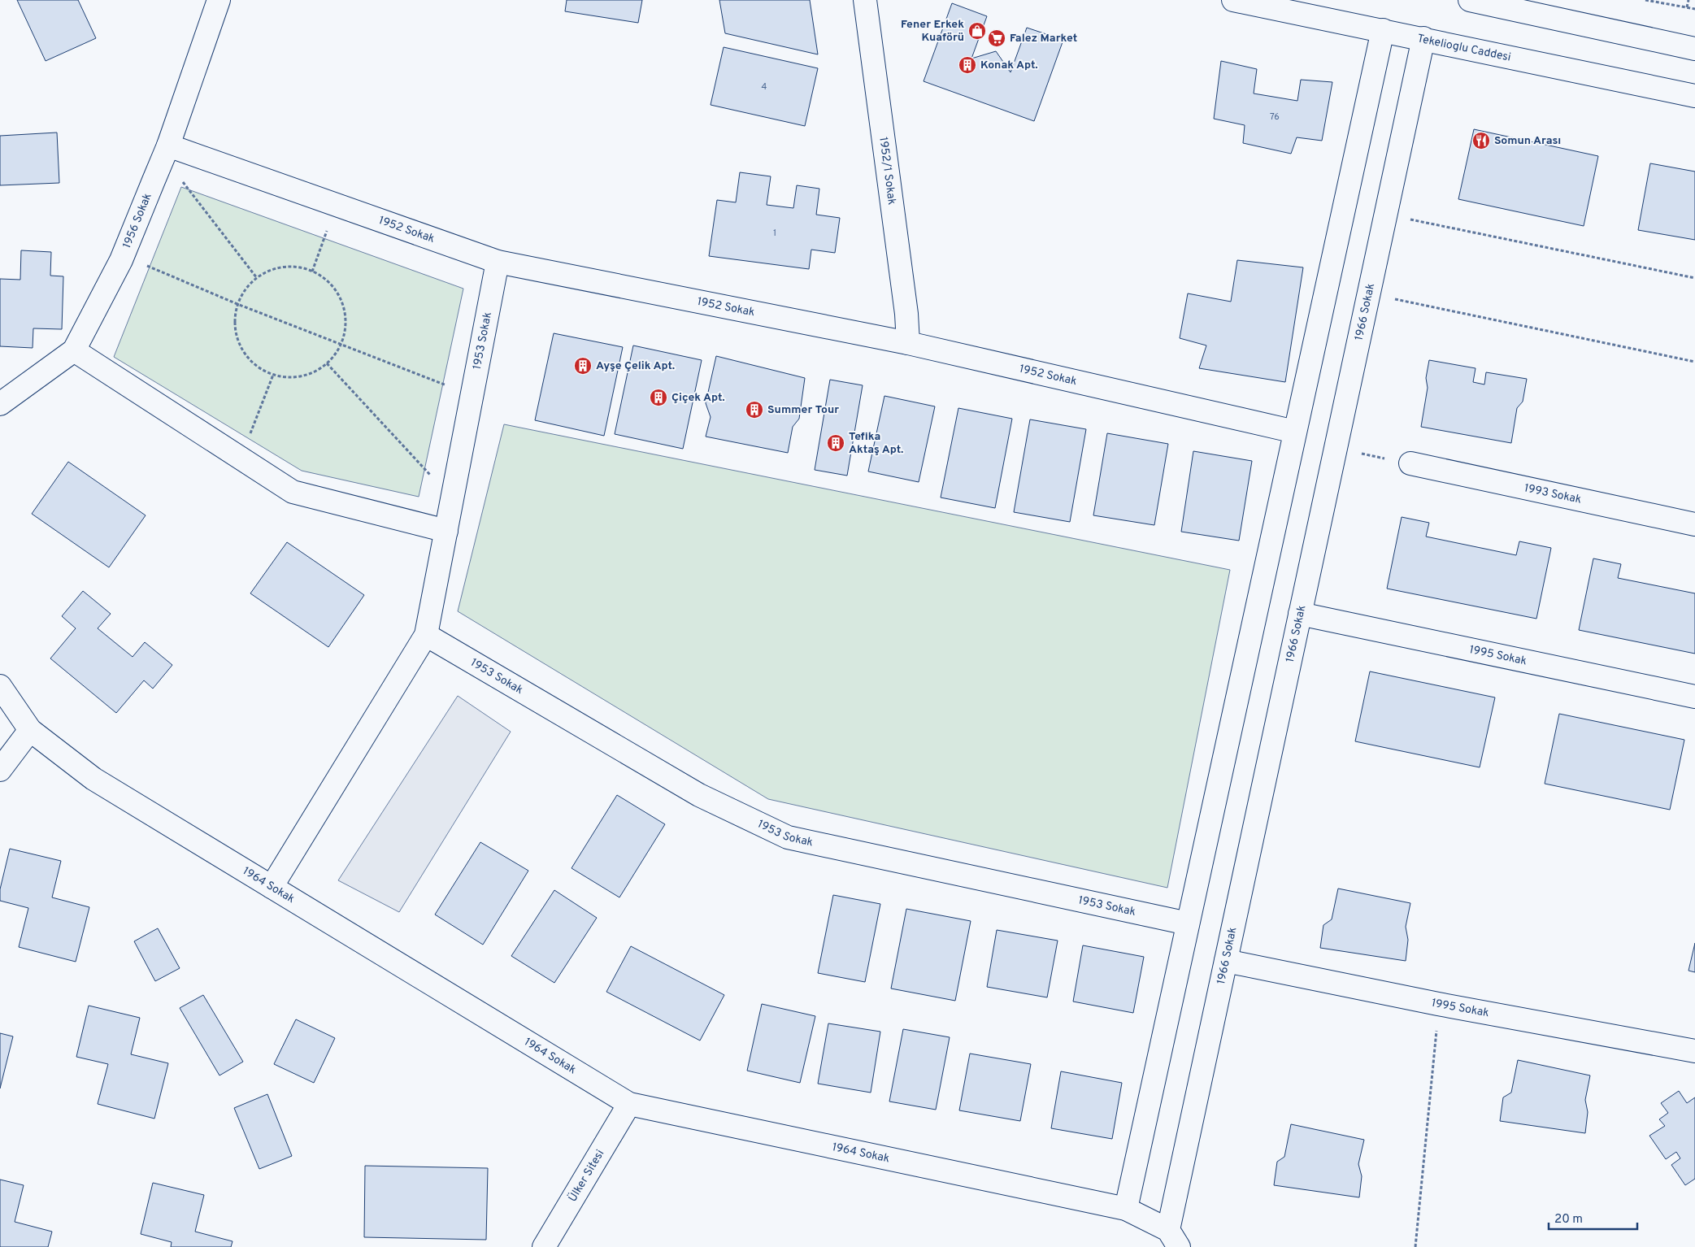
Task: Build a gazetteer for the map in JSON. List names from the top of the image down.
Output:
{
  "streets": {
    "street": [
      "Tekelioglu Caddesi",
      "1952/1 Sokak",
      "1956 Sokak",
      "1952 Sokak",
      "1966 Sokak",
      "1953 Sokak",
      "1993 Sokak",
      "1995 Sokak",
      "1964 Sokak",
      "Ülker Sitesi"
    ]
  },
  "crossings": [
    ["Tekelioglu Caddesi", "1966 Sokak"],
    ["1952/1 Sokak", "1952 Sokak"],
    ["1956 Sokak", "1952 Sokak"],
    ["1952 Sokak", "1953 Sokak"],
    ["1966 Sokak", "1995 Sokak"],
    ["1966 Sokak", "1964 Sokak"],
    ["1953 Sokak", "1964 Sokak"],
    ["1964 Sokak", "Ülker Sitesi"]
  ],
  "places": {
    "shop": ["Fener Erkek Kuaförü"],
    "supermarket": ["Falez Market"],
    "building": [
      "Konak Apt.",
      "Ayşe Çelik Apt.",
      "Çiçek Apt.",
      "Summer Tour",
      "Tefika Aktaş Apt."
    ],
    "restaurant": ["Somun Arası"]
  },
  "house_numbers": ["4", "76", "1"],
  "scale_bar": "20 m"
}
